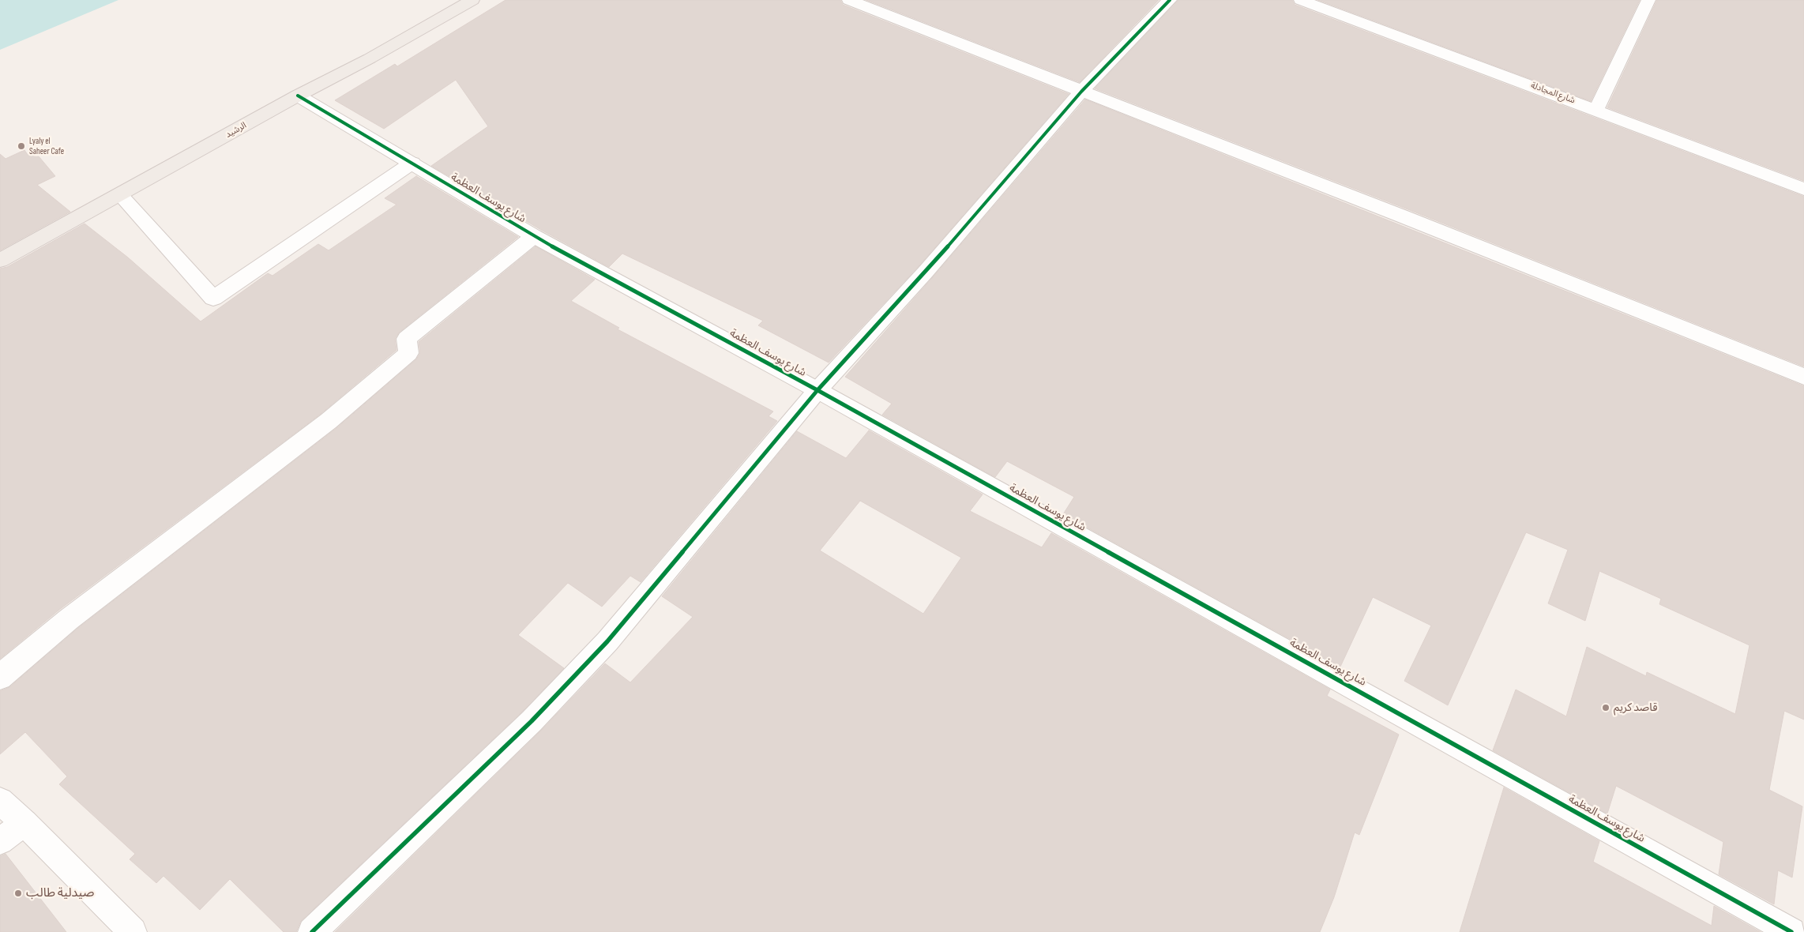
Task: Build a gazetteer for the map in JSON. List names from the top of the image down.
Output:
{
  "streets": {
    "main road": ["الرشيد"],
    "street": ["شارع المجادلة", "شارع يوسف العظمة"]
  },
  "crossings": [
    ["الرشيد", "شارع يوسف العظمة"]
  ],
  "places": ["Lyaly el Saheer Cafe", "قاصد كريم", "صيدلية طالب"]
}
